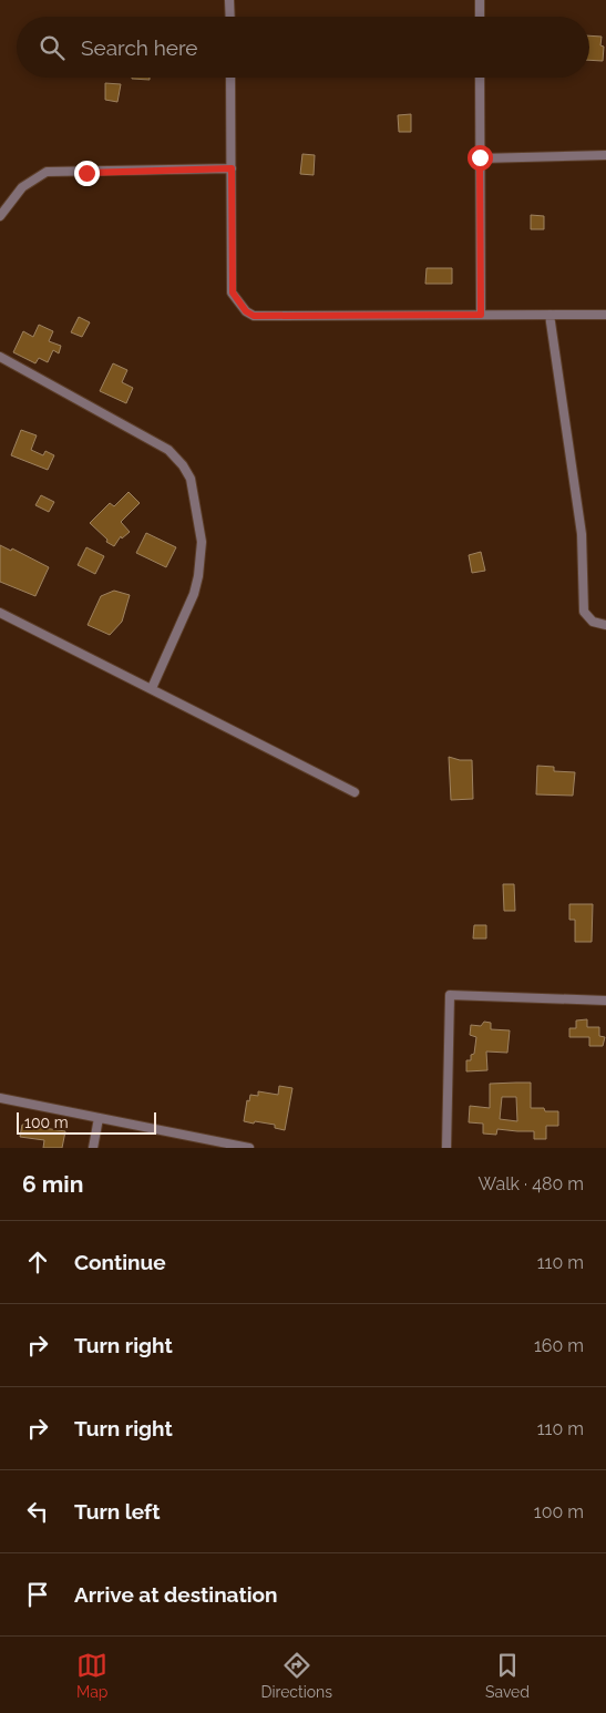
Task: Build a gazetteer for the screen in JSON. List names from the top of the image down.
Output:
{
  "scale_bar": "100 m",
  "page": {
    "search": "Search here",
    "scale": "100 m",
    "heading": ["6 min", "Walk · 480 m"],
    "list": [
      ["Continue", "110 m"],
      ["Turn right", "160 m"],
      ["Turn right", "110 m"],
      ["Turn left", "100 m"],
      "Arrive at destination"
    ],
    "nav": ["Map", "Directions", "Saved"]
  }
}
